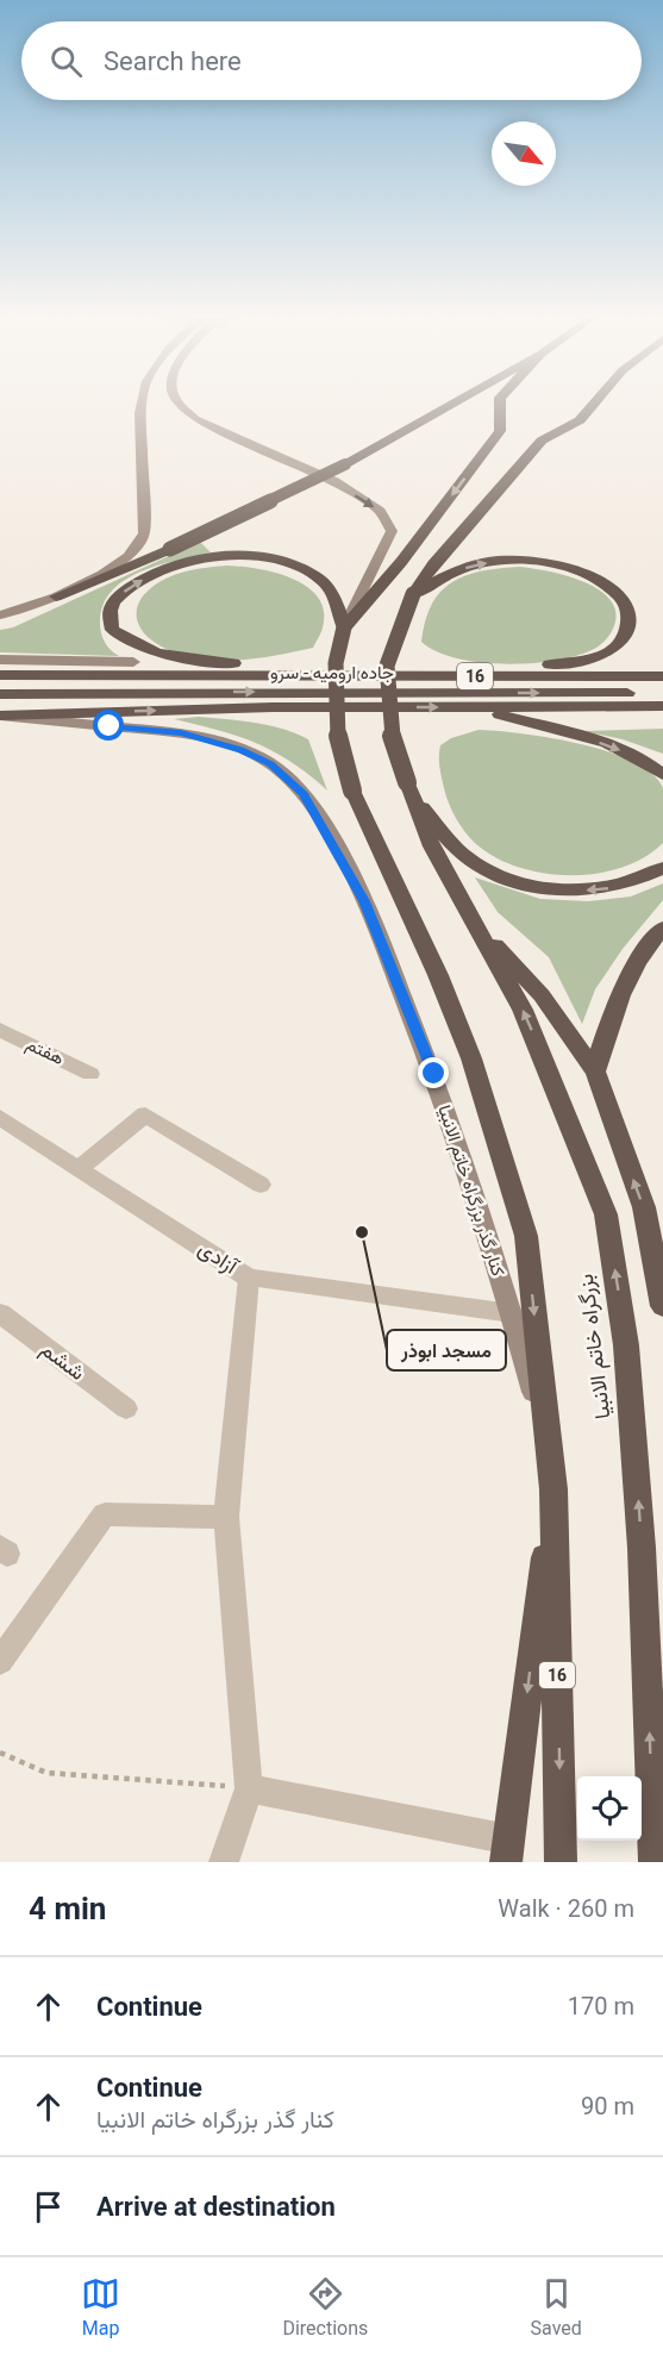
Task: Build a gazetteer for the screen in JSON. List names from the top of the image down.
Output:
{
  "streets": {
    "highway": ["جاده ارومیه - سرو", "16", "بزرگراه خاتم الانبیا"],
    "main road": ["کنار گذر بزرگراه خاتم الانبیا"],
    "street": ["هفتم", "آزادی", "ششم"]
  },
  "crossings": [
    ["16", "کنار گذر بزرگراه خاتم الانبیا"],
    ["کنار گذر بزرگراه خاتم الانبیا", "آزادی"]
  ],
  "places": ["مسجد ابوذر"],
  "north": "bottom right",
  "page": {
    "search": "Search here",
    "heading": ["4 min", "Walk · 260 m"],
    "list": [
      ["Continue", "170 m"],
      ["Continue", "کنار گذر بزرگراه خاتم الانبیا", "90 m"],
      "Arrive at destination"
    ],
    "nav": ["Map", "Directions", "Saved"]
  }
}
